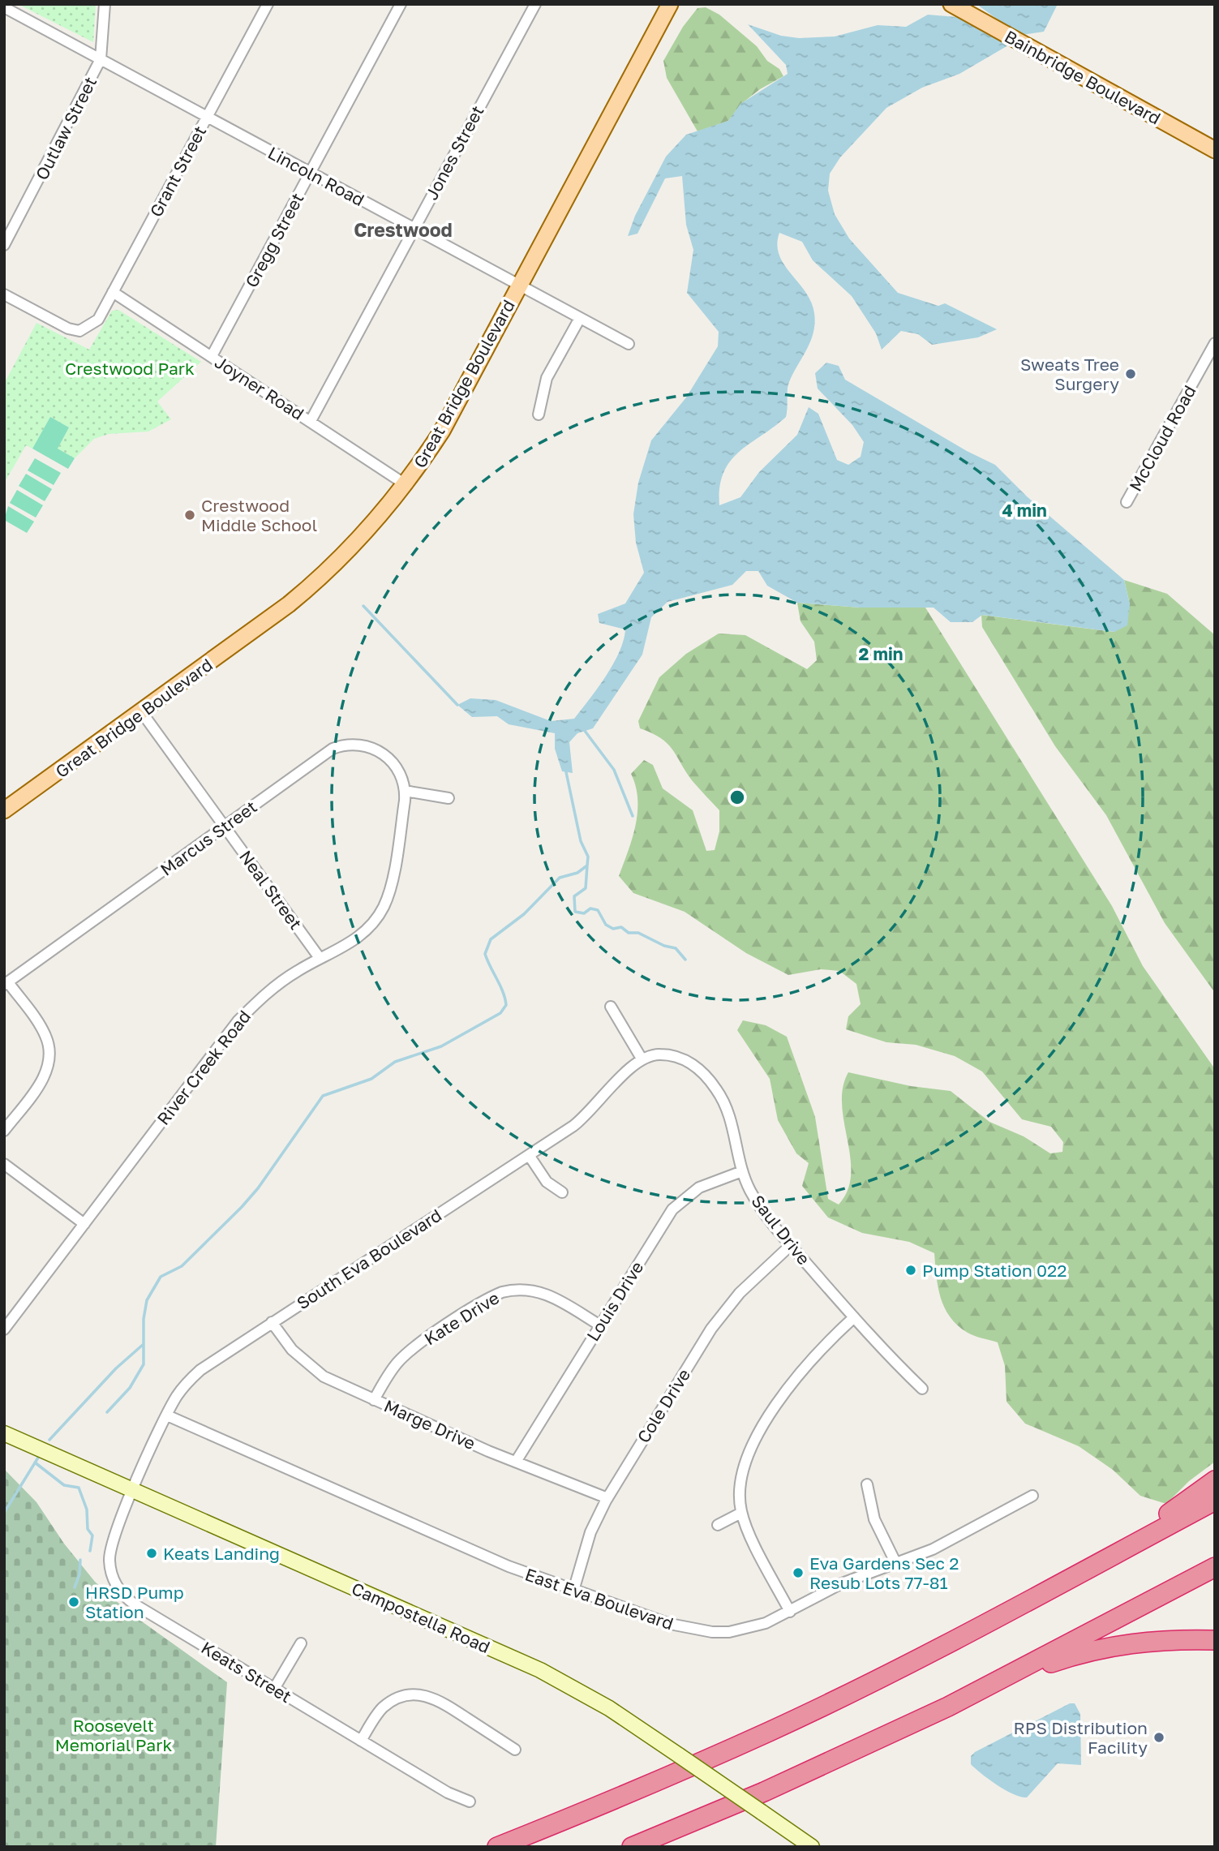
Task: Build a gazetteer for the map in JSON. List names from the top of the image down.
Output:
{
  "streets": {
    "main road": ["Bainbridge Boulevard", "Great Bridge Boulevard", "Campostella Road"],
    "street": [
      "Outlaw Street",
      "Jones Street",
      "Grant Street",
      "Lincoln Road",
      "Gregg Street",
      "Joyner Road",
      "McCloud Road",
      "Marcus Street",
      "Neal Street",
      "River Creek Road",
      "Saul Drive",
      "South Eva Boulevard",
      "Louis Drive",
      "Kate Drive",
      "Cole Drive",
      "Marge Drive",
      "East Eva Boulevard",
      "Keats Street"
    ]
  },
  "crossings": [
    ["Outlaw Street", "Lincoln Road"],
    ["Jones Street", "Lincoln Road"],
    ["Jones Street", "Joyner Road"],
    ["Grant Street", "Lincoln Road"],
    ["Grant Street", "Joyner Road"],
    ["Lincoln Road", "Gregg Street"],
    ["Lincoln Road", "Great Bridge Boulevard"],
    ["Gregg Street", "Joyner Road"],
    ["Great Bridge Boulevard", "Joyner Road"],
    ["Great Bridge Boulevard", "Neal Street"],
    ["Marcus Street", "Neal Street"],
    ["Marcus Street", "River Creek Road"],
    ["Neal Street", "River Creek Road"],
    ["Saul Drive", "South Eva Boulevard"],
    ["Saul Drive", "Louis Drive"],
    ["Saul Drive", "Cole Drive"],
    ["South Eva Boulevard", "Marge Drive"],
    ["South Eva Boulevard", "East Eva Boulevard"],
    ["South Eva Boulevard", "Campostella Road"],
    ["South Eva Boulevard", "Keats Street"],
    ["Louis Drive", "Kate Drive"],
    ["Louis Drive", "Marge Drive"],
    ["Kate Drive", "Marge Drive"],
    ["Cole Drive", "Marge Drive"],
    ["Cole Drive", "East Eva Boulevard"],
    ["Campostella Road", "Keats Street"]
  ],
  "districts": ["Crestwood"],
  "parks": ["Crestwood Park", "Roosevelt Memorial Park"],
  "places": [
    "Sweats Tree Surgery",
    "Crestwood Middle School",
    "Pump Station 022",
    "Keats Landing",
    "Eva Gardens Sec 2 Resub Lots 77-81",
    "HRSD Pump Station",
    "RPS Distribution Facility"
  ],
  "rings": ["4 min", "2 min"]
}
